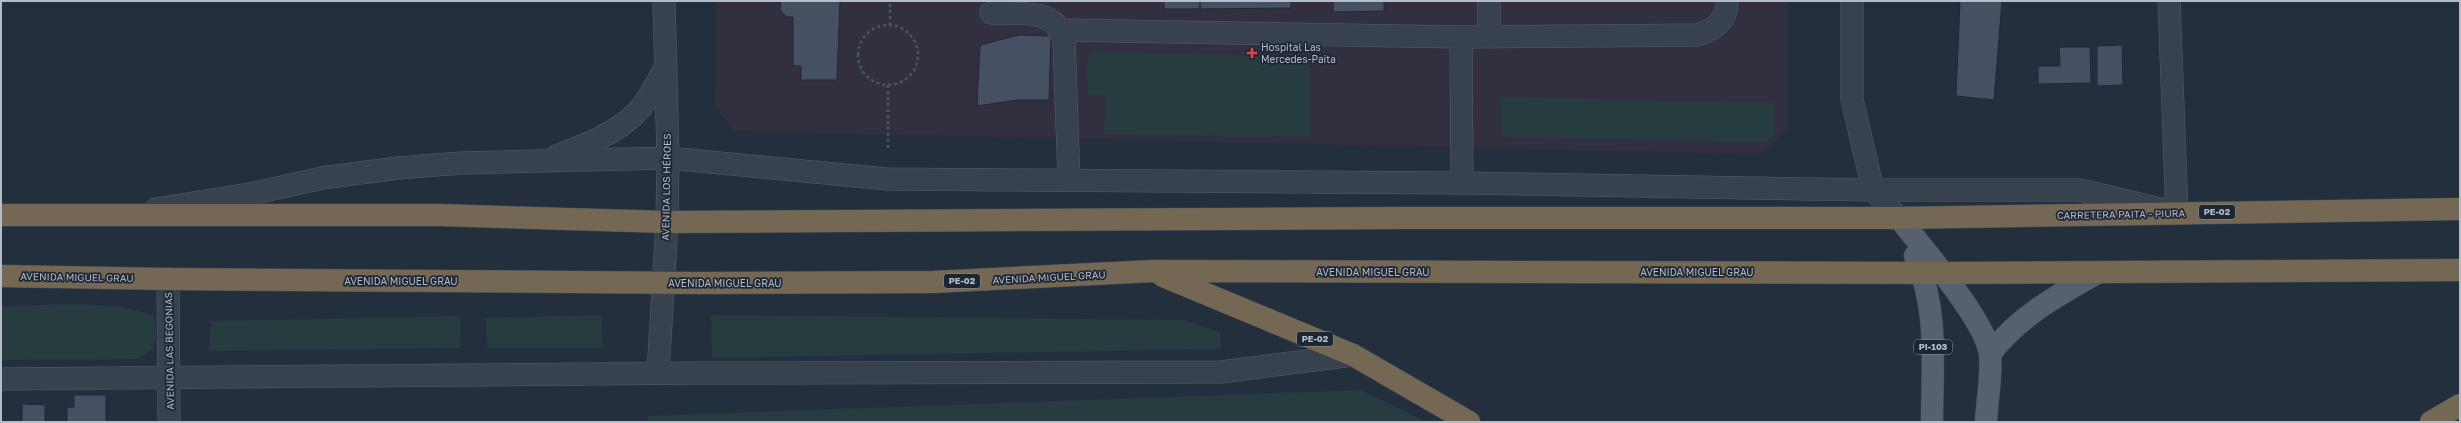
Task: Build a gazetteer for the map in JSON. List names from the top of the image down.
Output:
{
  "streets": {
    "highway": ["PE-02", "CARRETERA PAITA - PIURA", "AVENIDA MIGUEL GRAU"],
    "main road": ["PI-103"],
    "street": ["AVENIDA LOS HÉROES", "AVENIDA LAS BEGONIAS"]
  },
  "crossings": [
    ["AVENIDA LOS HÉROES", "PE-02"],
    ["AVENIDA LOS HÉROES", "AVENIDA MIGUEL GRAU"],
    ["PE-02", "CARRETERA PAITA - PIURA"],
    ["PE-02", "AVENIDA MIGUEL GRAU"],
    ["PE-02", "PI-103"],
    ["CARRETERA PAITA - PIURA", "PI-103"],
    ["AVENIDA MIGUEL GRAU", "PI-103"],
    ["AVENIDA MIGUEL GRAU", "AVENIDA LAS BEGONIAS"]
  ],
  "places": {
    "health": ["Hospital Las Mercedes-Paita"]
  }
}
